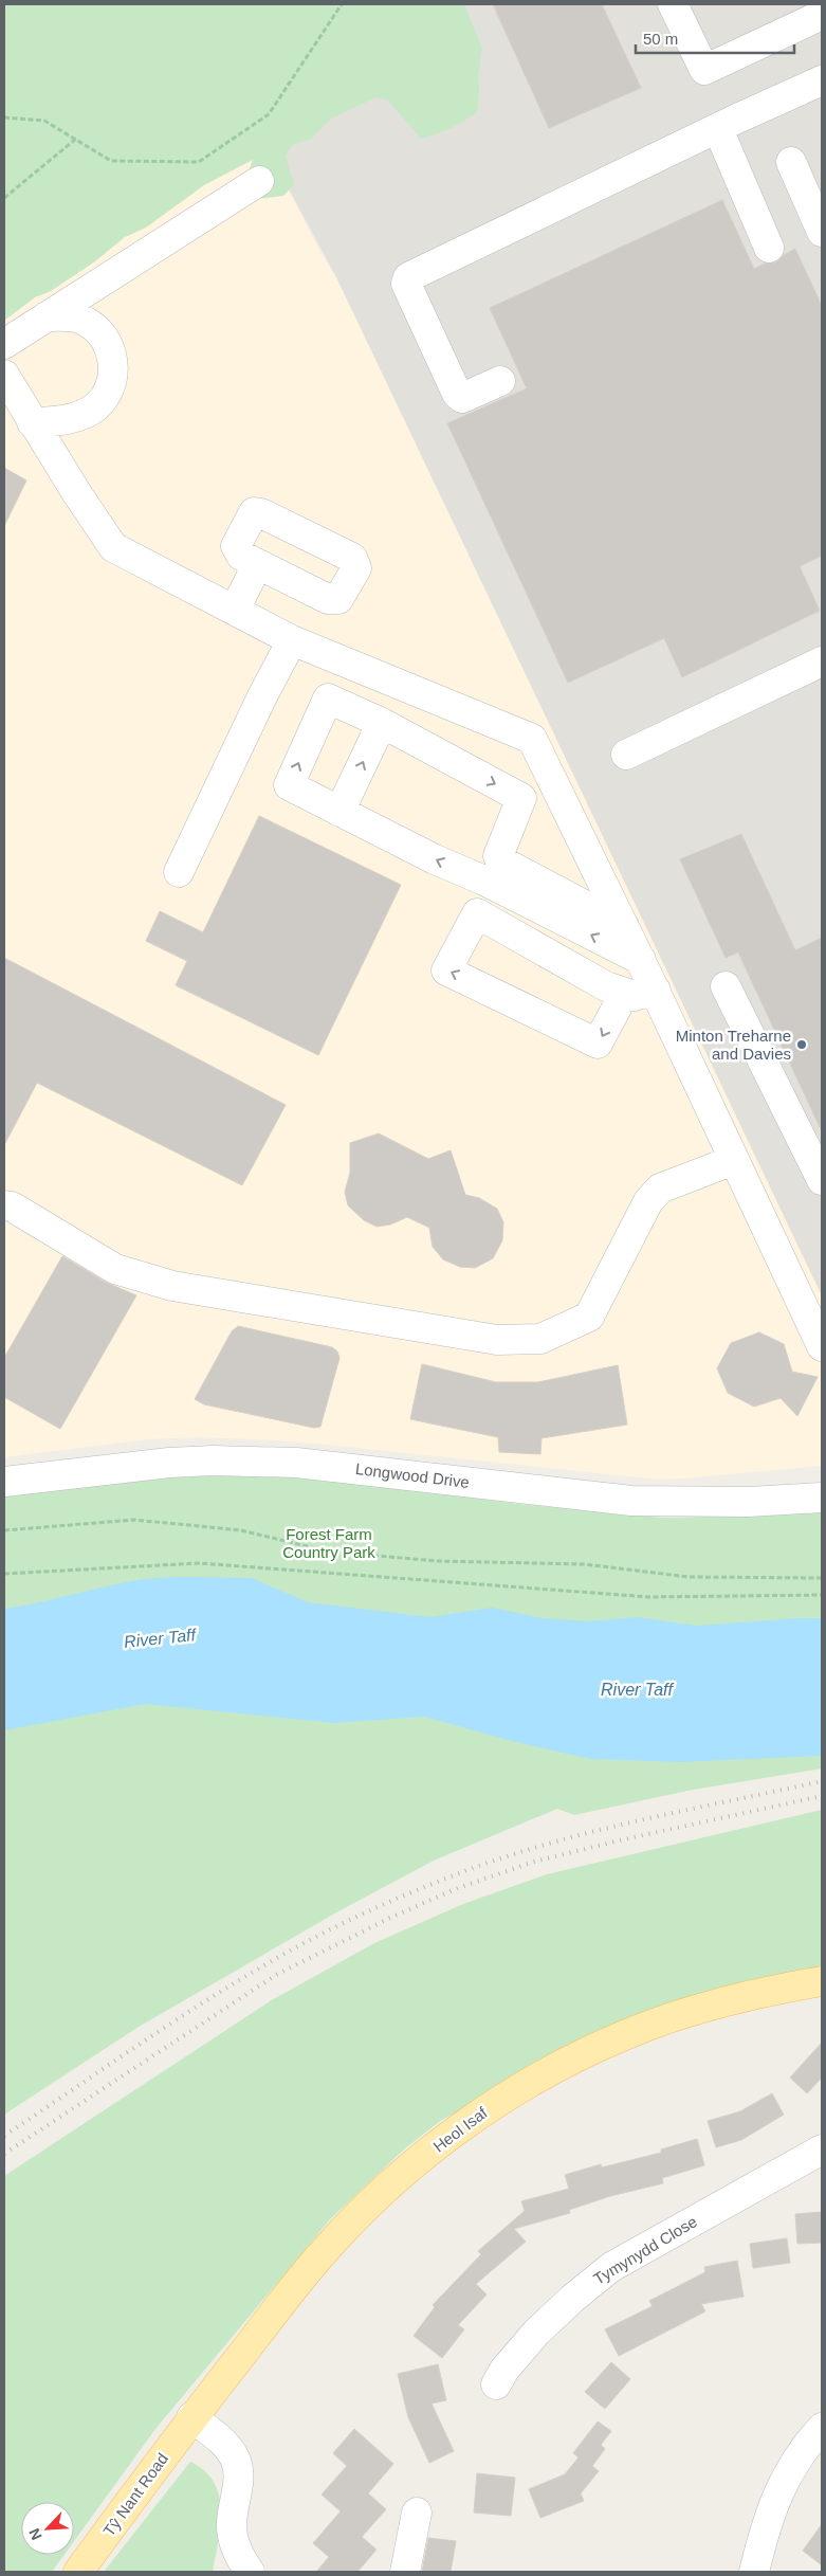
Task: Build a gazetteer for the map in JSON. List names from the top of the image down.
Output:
{
  "streets": {
    "main road": ["Heol Isaf", "Tŷ Nant Road"],
    "street": ["Longwood Drive", "Tymynydd Close"]
  },
  "crossings": [
    ["Heol Isaf", "Tŷ Nant Road"]
  ],
  "water": ["River Taff"],
  "parks": ["Forest Farm Country Park"],
  "places": ["Minton Treharne and Davies"],
  "scale_bar": "50 m",
  "north": "bottom left"
}
